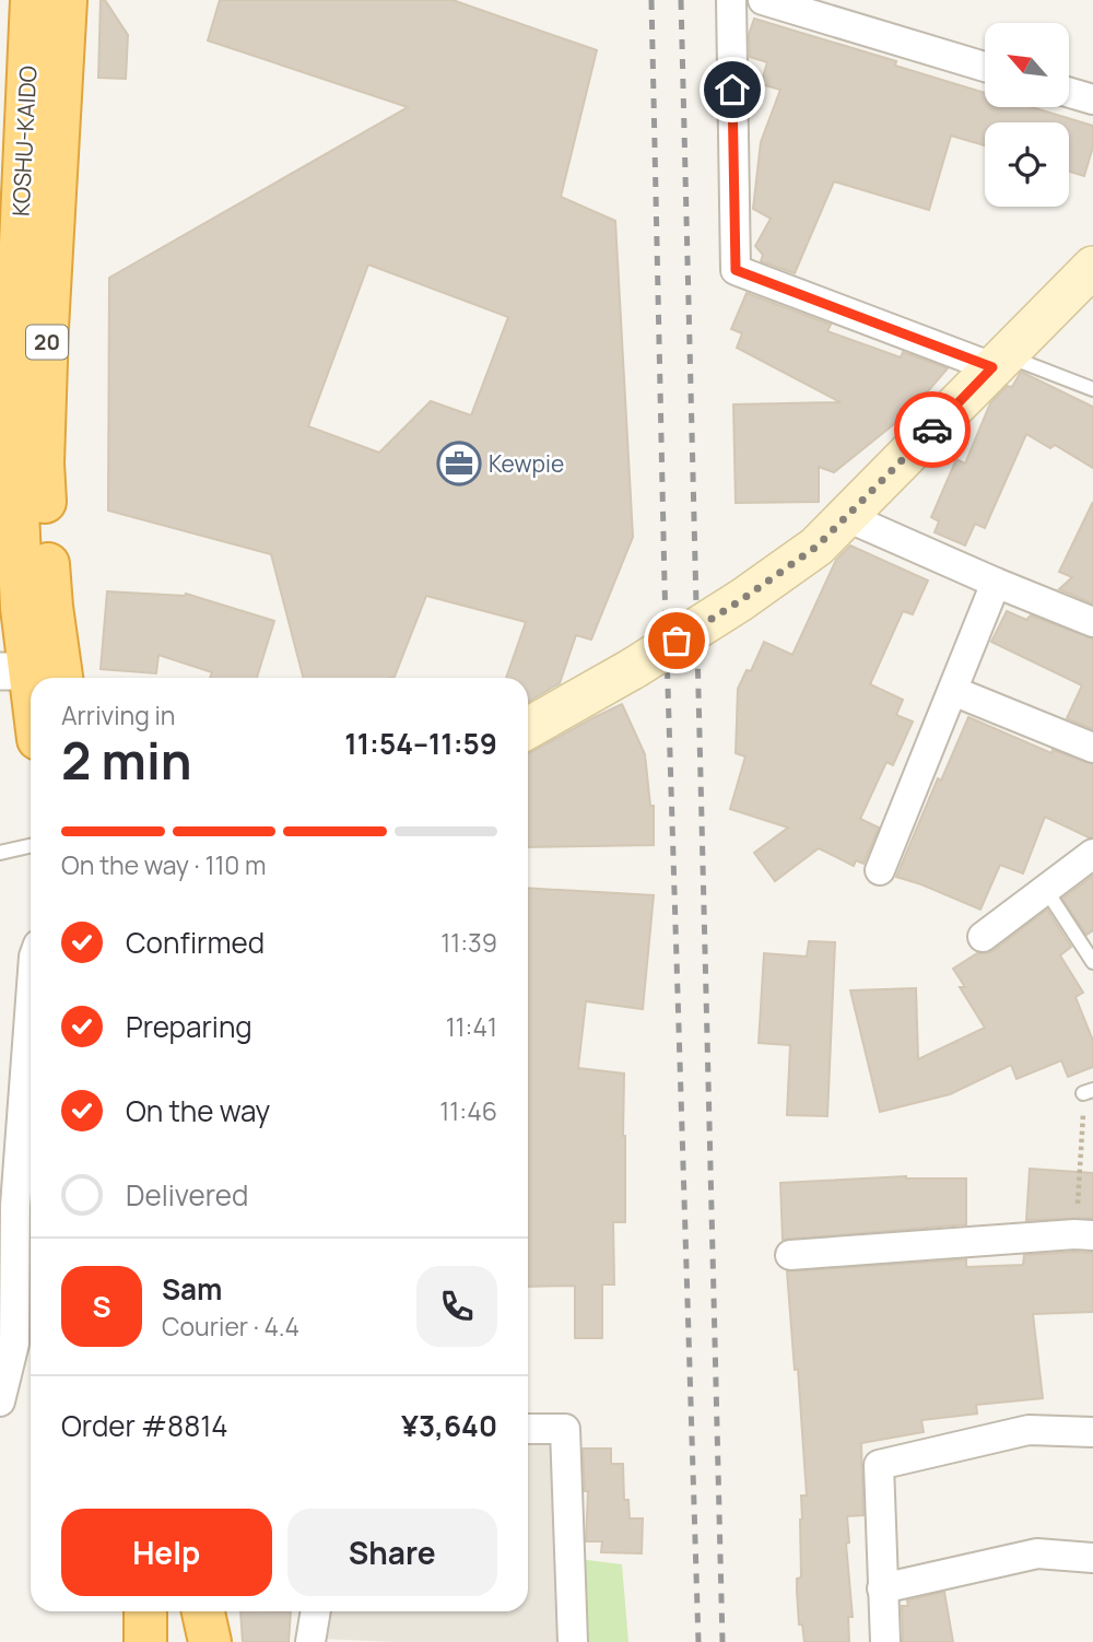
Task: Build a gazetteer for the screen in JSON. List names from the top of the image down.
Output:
{
  "streets": {
    "highway": ["KOSHU-KAIDO", "20"]
  },
  "places": {
    "office": ["Kewpie"]
  },
  "north": "top left",
  "page": {
    "heading": ["2 min", "Arriving in", "11:54–11:59"],
    "panel": [
      "Sam",
      "Courier · 4.4",
      "Order #8814",
      "¥3,640"
    ],
    "bar": "On the way · 110 m",
    "list": [
      ["Confirmed", "11:39"],
      ["Preparing", "11:41"],
      ["On the way", "11:46"],
      "Delivered"
    ],
    "round": "S",
    "buttons": ["Help", "Share"]
  }
}
